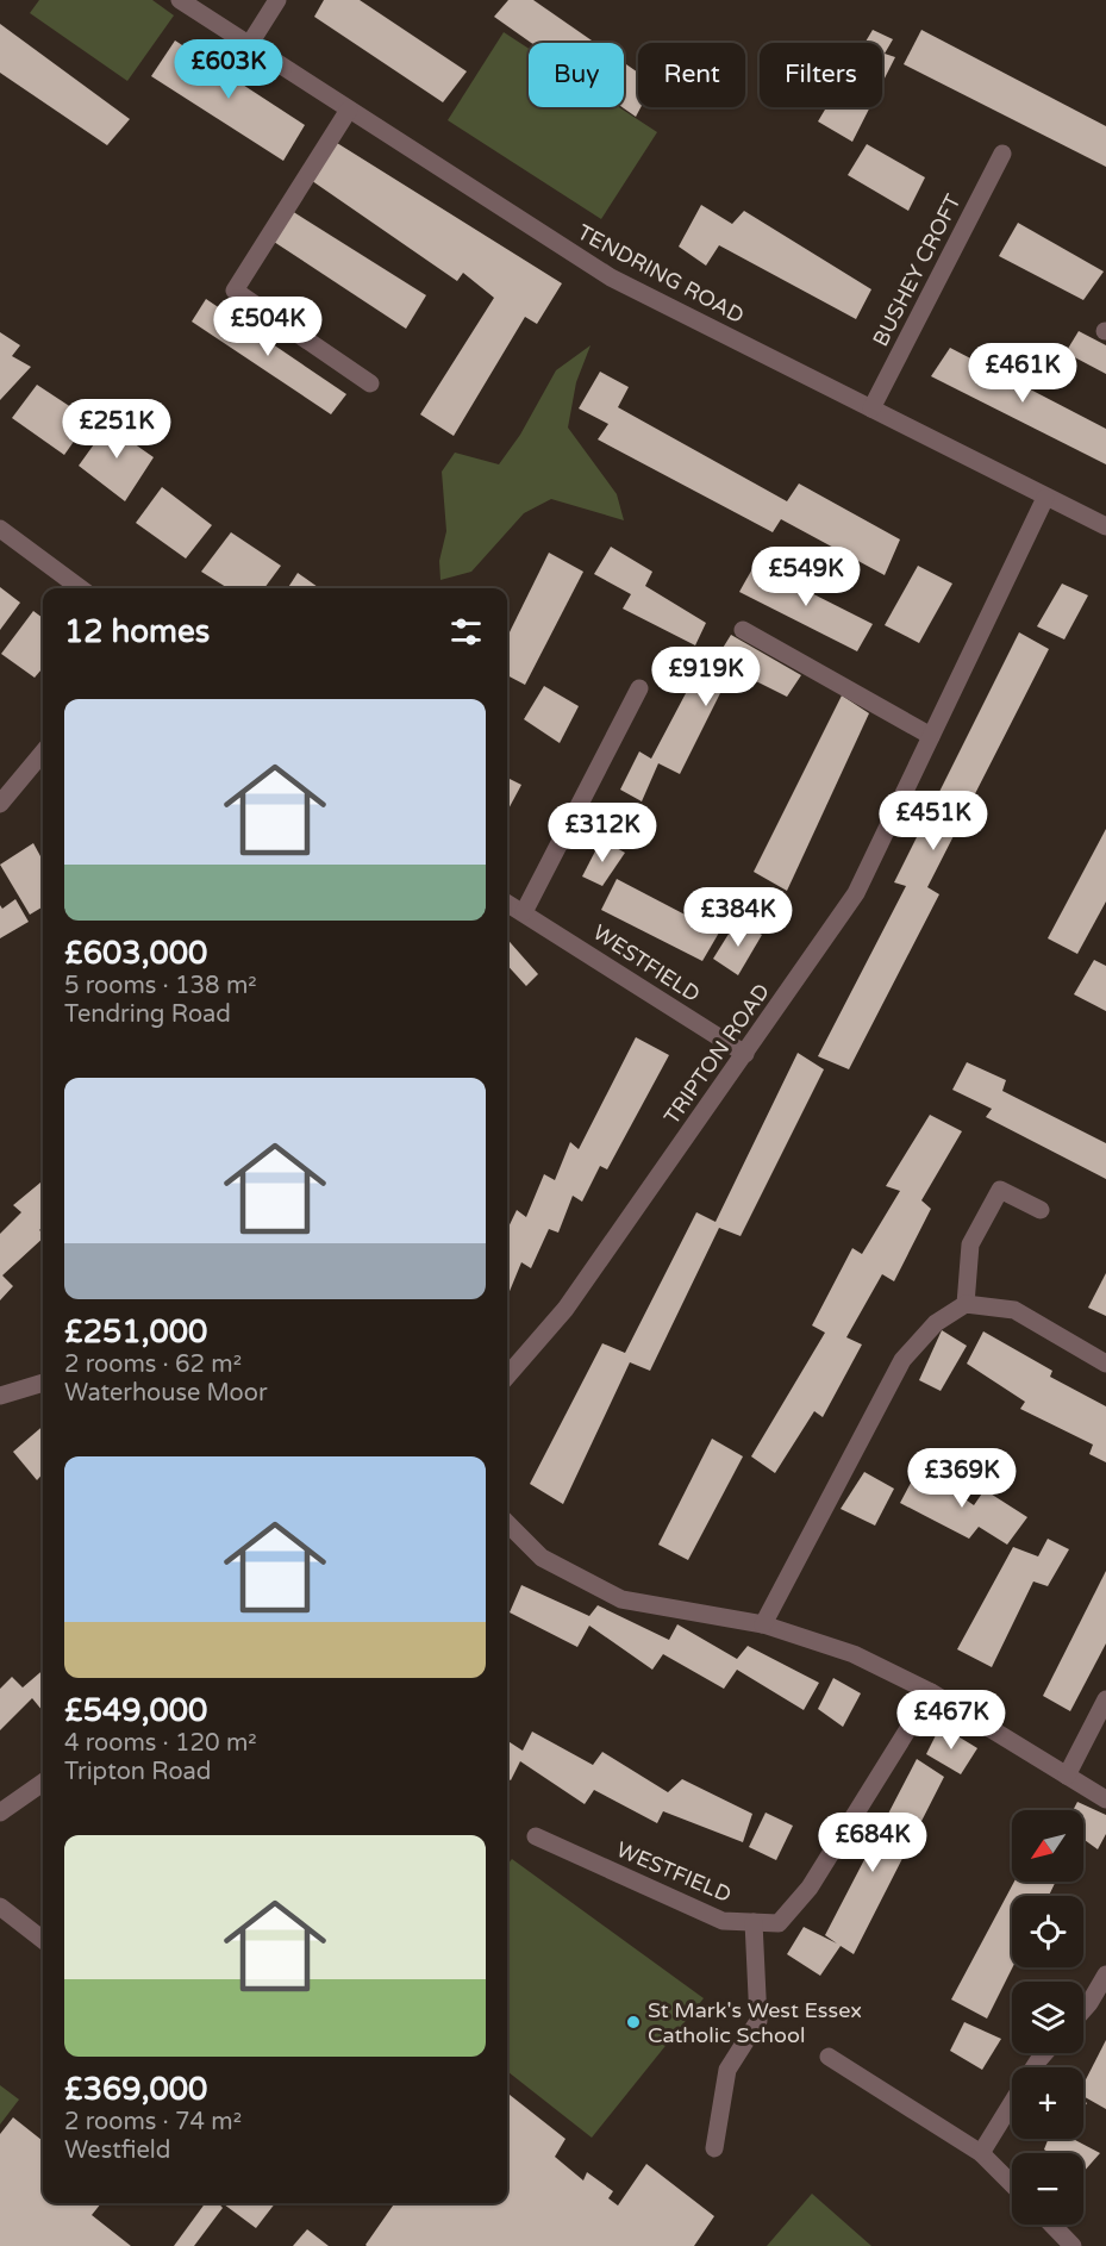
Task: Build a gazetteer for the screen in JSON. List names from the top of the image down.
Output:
{
  "streets": {
    "street": [
      "BUSHEY CROFT",
      "TENDRING ROAD",
      "WESTFIELD",
      "TRIPTON ROAD"
    ]
  },
  "crossings": [
    ["BUSHEY CROFT", "TENDRING ROAD"],
    ["TENDRING ROAD", "TRIPTON ROAD"],
    ["WESTFIELD", "TRIPTON ROAD"]
  ],
  "places": ["St Mark's West Essex Catholic School"],
  "north": "bottom left",
  "page": {
    "price": [
      "£603K",
      "£504K",
      "£461K",
      "£251K",
      "£549K",
      "£919K",
      "£451K",
      "£312K",
      "£384K",
      "£369K",
      "£467K",
      "£684K"
    ],
    "chip": ["Buy", "Rent", "Filters"],
    "heading": "12 homes",
    "list": [
      {
        "name": "£603,000",
        "note": "5 rooms · 138 m² · Tendring Road"
      },
      {
        "name": "£251,000",
        "note": "2 rooms · 62 m² · Waterhouse Moor"
      },
      {
        "name": "£549,000",
        "note": "4 rooms · 120 m² · Tripton Road"
      },
      {
        "name": "£369,000",
        "note": "2 rooms · 74 m² · Westfield"
      }
    ],
    "map_buttons": ["+", "−"]
  }
}
